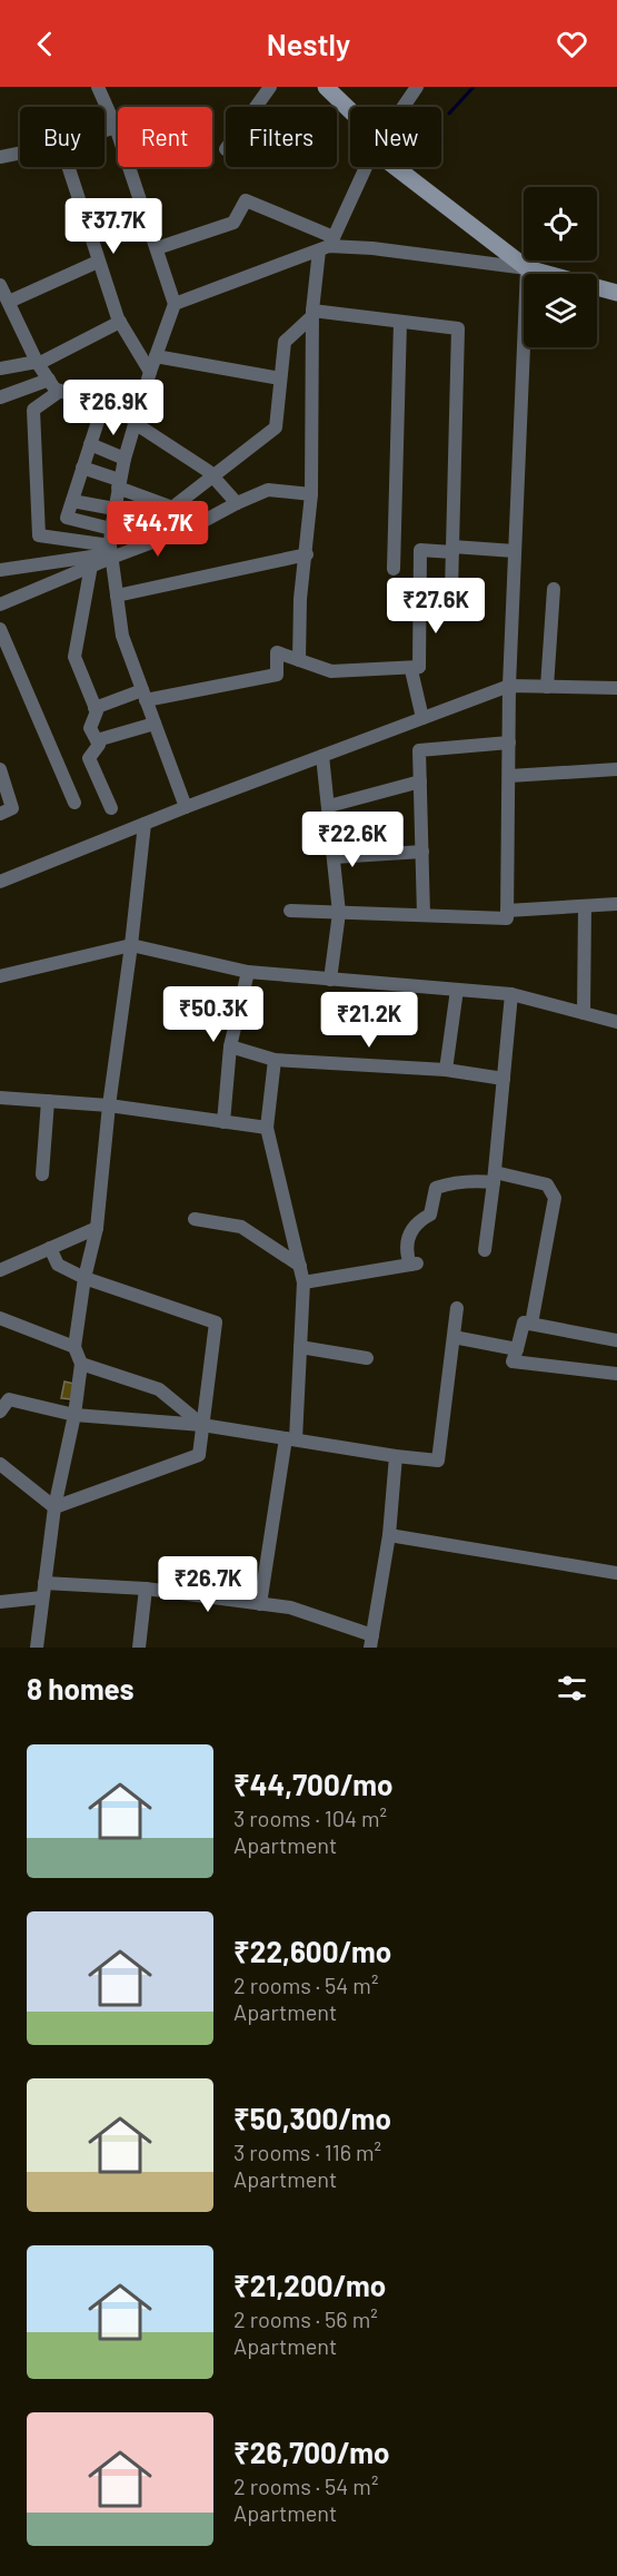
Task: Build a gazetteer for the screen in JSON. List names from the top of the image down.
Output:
{
  "page": {
    "header": "Nestly",
    "chip": [
      "Buy",
      "Rent",
      "Filters",
      "New"
    ],
    "price": [
      "₹37.7K",
      "₹26.9K",
      "₹44.7K",
      "₹27.6K",
      "₹22.6K",
      "₹50.3K",
      "₹21.2K",
      "₹26.7K"
    ],
    "heading": "8 homes",
    "list": [
      {
        "name": "₹44,700/mo",
        "note": "3 rooms · 104 m² · Apartment"
      },
      {
        "name": "₹22,600/mo",
        "note": "2 rooms · 54 m² · Apartment"
      },
      {
        "name": "₹50,300/mo",
        "note": "3 rooms · 116 m² · Apartment"
      },
      {
        "name": "₹21,200/mo",
        "note": "2 rooms · 56 m² · Apartment"
      },
      {
        "name": "₹26,700/mo",
        "note": "2 rooms · 54 m² · Apartment"
      }
    ]
  }
}
